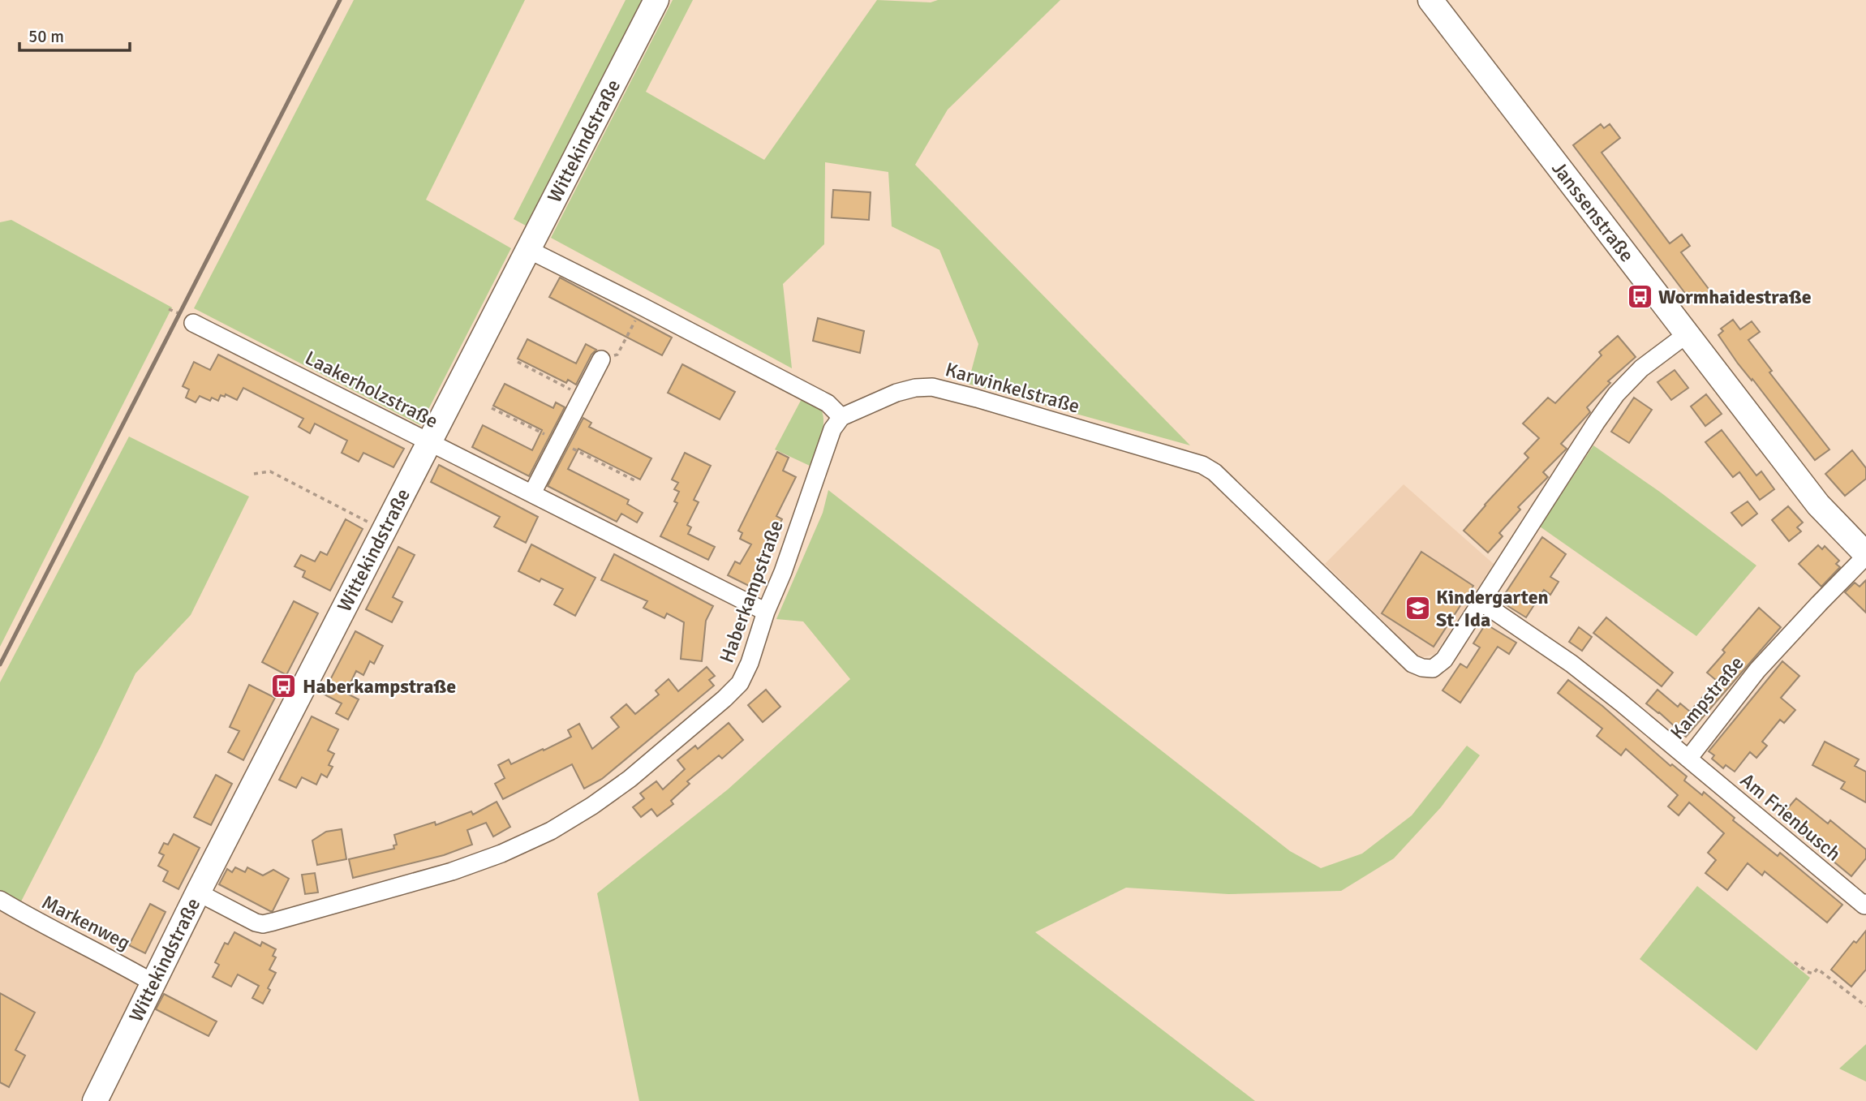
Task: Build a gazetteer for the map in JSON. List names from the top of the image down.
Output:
{
  "streets": {
    "main road": ["Wittekindstraße", "Janssenstraße"],
    "street": [
      "Karwinkelstraße",
      "Laakerholzstraße",
      "Haberkampstraße",
      "Kampstraße",
      "Am Frienbusch",
      "Markenweg"
    ]
  },
  "crossings": [
    ["Wittekindstraße", "Laakerholzstraße"],
    ["Wittekindstraße", "Haberkampstraße"],
    ["Wittekindstraße", "Markenweg"],
    ["Janssenstraße", "Kampstraße"],
    ["Karwinkelstraße", "Haberkampstraße"],
    ["Karwinkelstraße", "Kampstraße"],
    ["Laakerholzstraße", "Haberkampstraße"],
    ["Kampstraße", "Am Frienbusch"]
  ],
  "places": {
    "bus stop": ["Wormhaidestraße", "Haberkampstraße"],
    "school or university": ["Kindergarten St. Ida"]
  },
  "scale_bar": "50 m"
}
